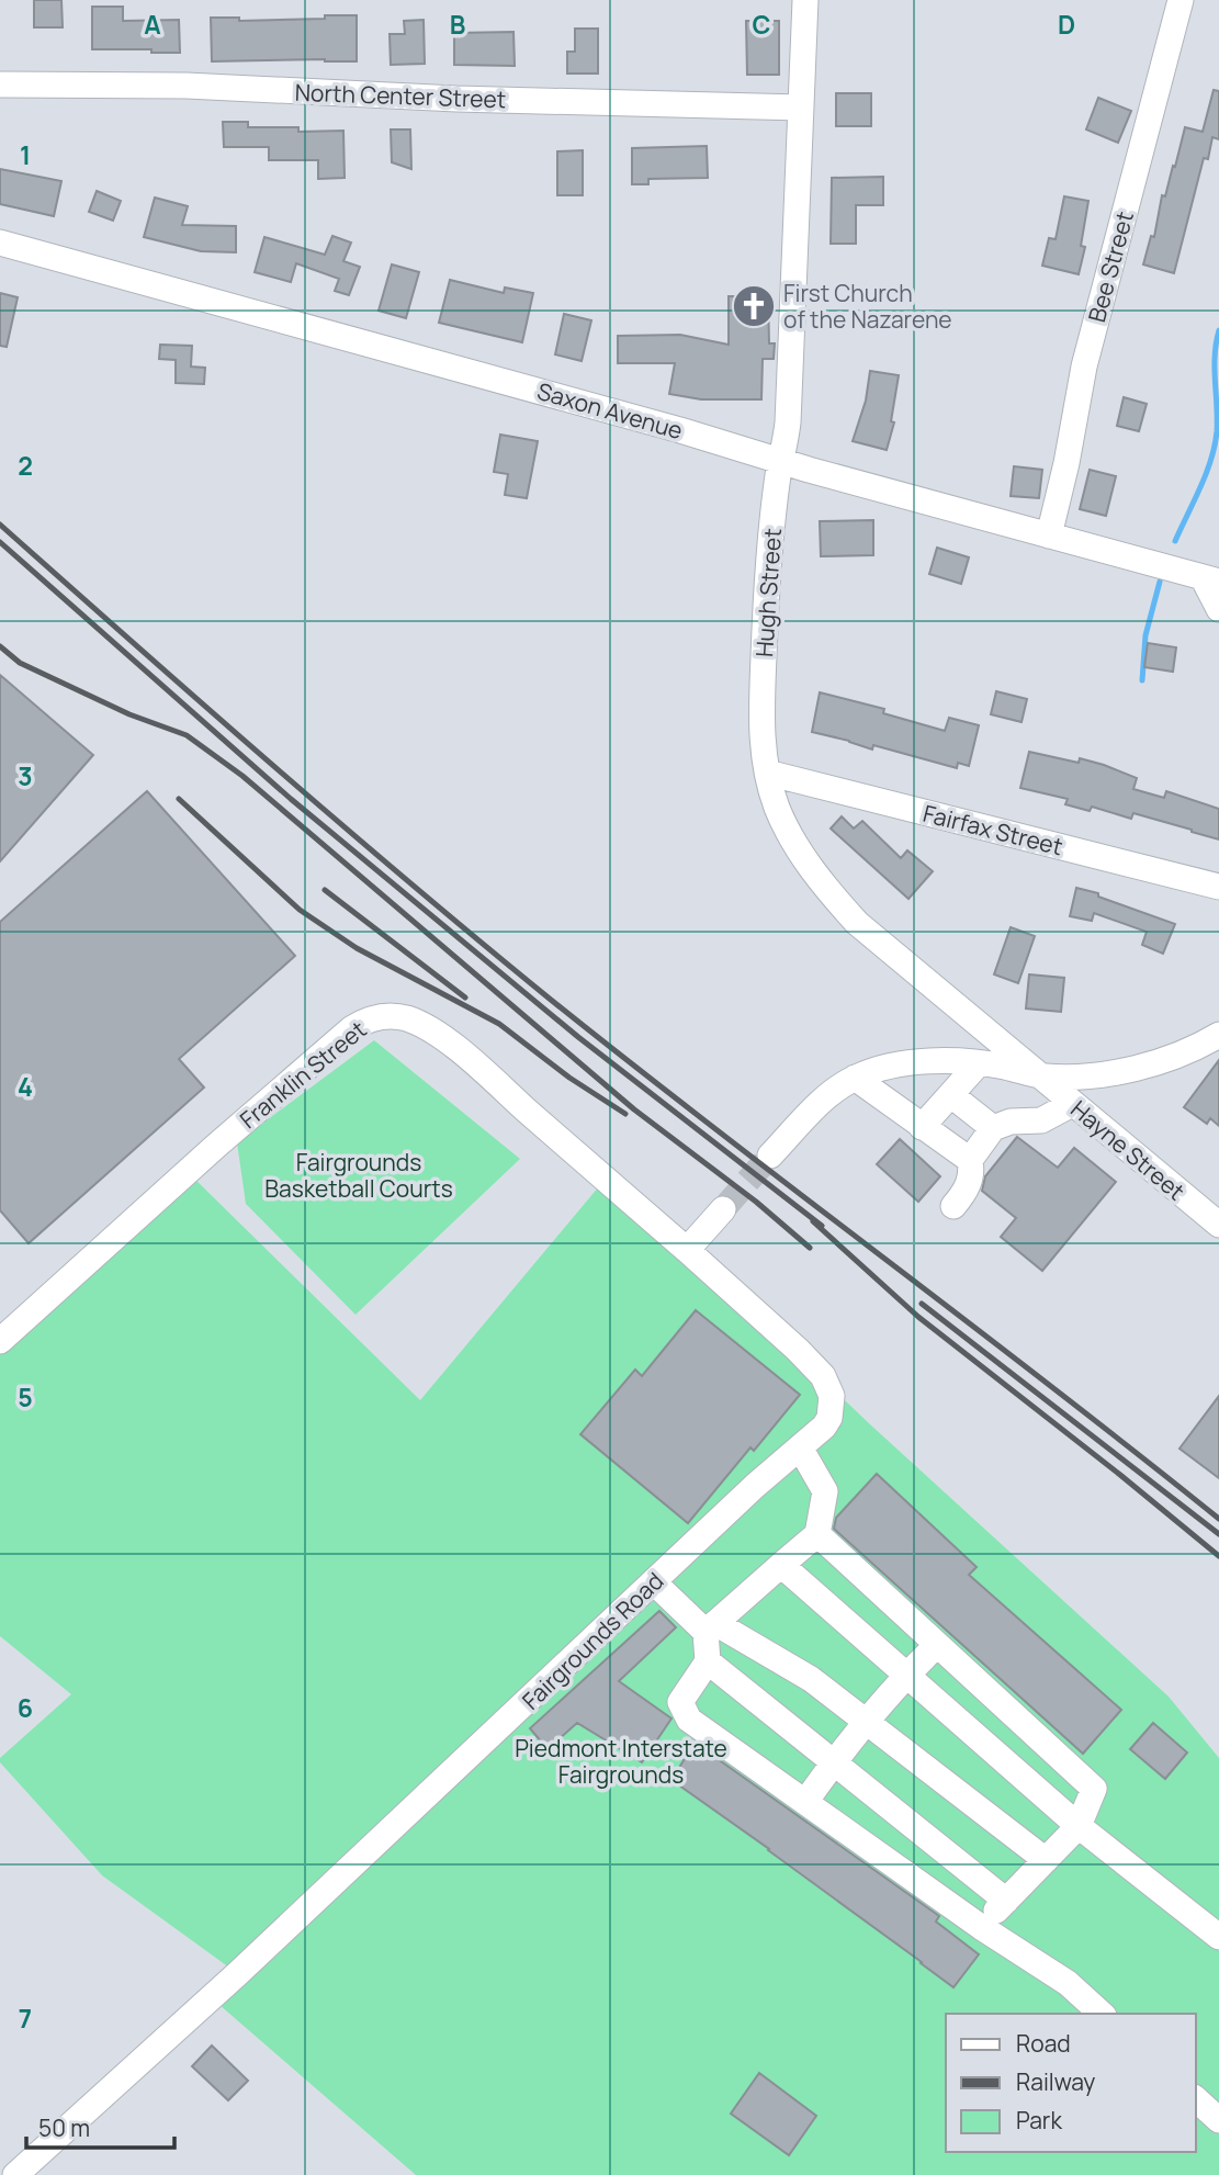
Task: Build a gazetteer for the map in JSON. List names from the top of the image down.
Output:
{
  "streets": {
    "street": [
      "North Center Street",
      "Bee Street",
      "Saxon Avenue",
      "Hugh Street",
      "Fairfax Street",
      "Franklin Street",
      "Hayne Street",
      "Fairgrounds Road"
    ]
  },
  "crossings": [
    ["North Center Street", "Hugh Street"],
    ["Bee Street", "Saxon Avenue"],
    ["Saxon Avenue", "Hugh Street"],
    ["Hugh Street", "Fairfax Street"],
    ["Hugh Street", "Hayne Street"],
    ["Franklin Street", "Fairgrounds Road"]
  ],
  "parks": ["Fairgrounds Basketball Courts", "Piedmont Interstate Fairgrounds"],
  "places": {
    "church": ["First Church of the Nazarene"]
  },
  "legend": ["Road", "Railway", "Park"],
  "scale_bar": "50 m",
  "grid": {
    "columns": [
      "A",
      "B",
      "C",
      "D"
    ],
    "rows": [
      "1",
      "2",
      "3",
      "4",
      "5",
      "6",
      "7"
    ]
  }
}
